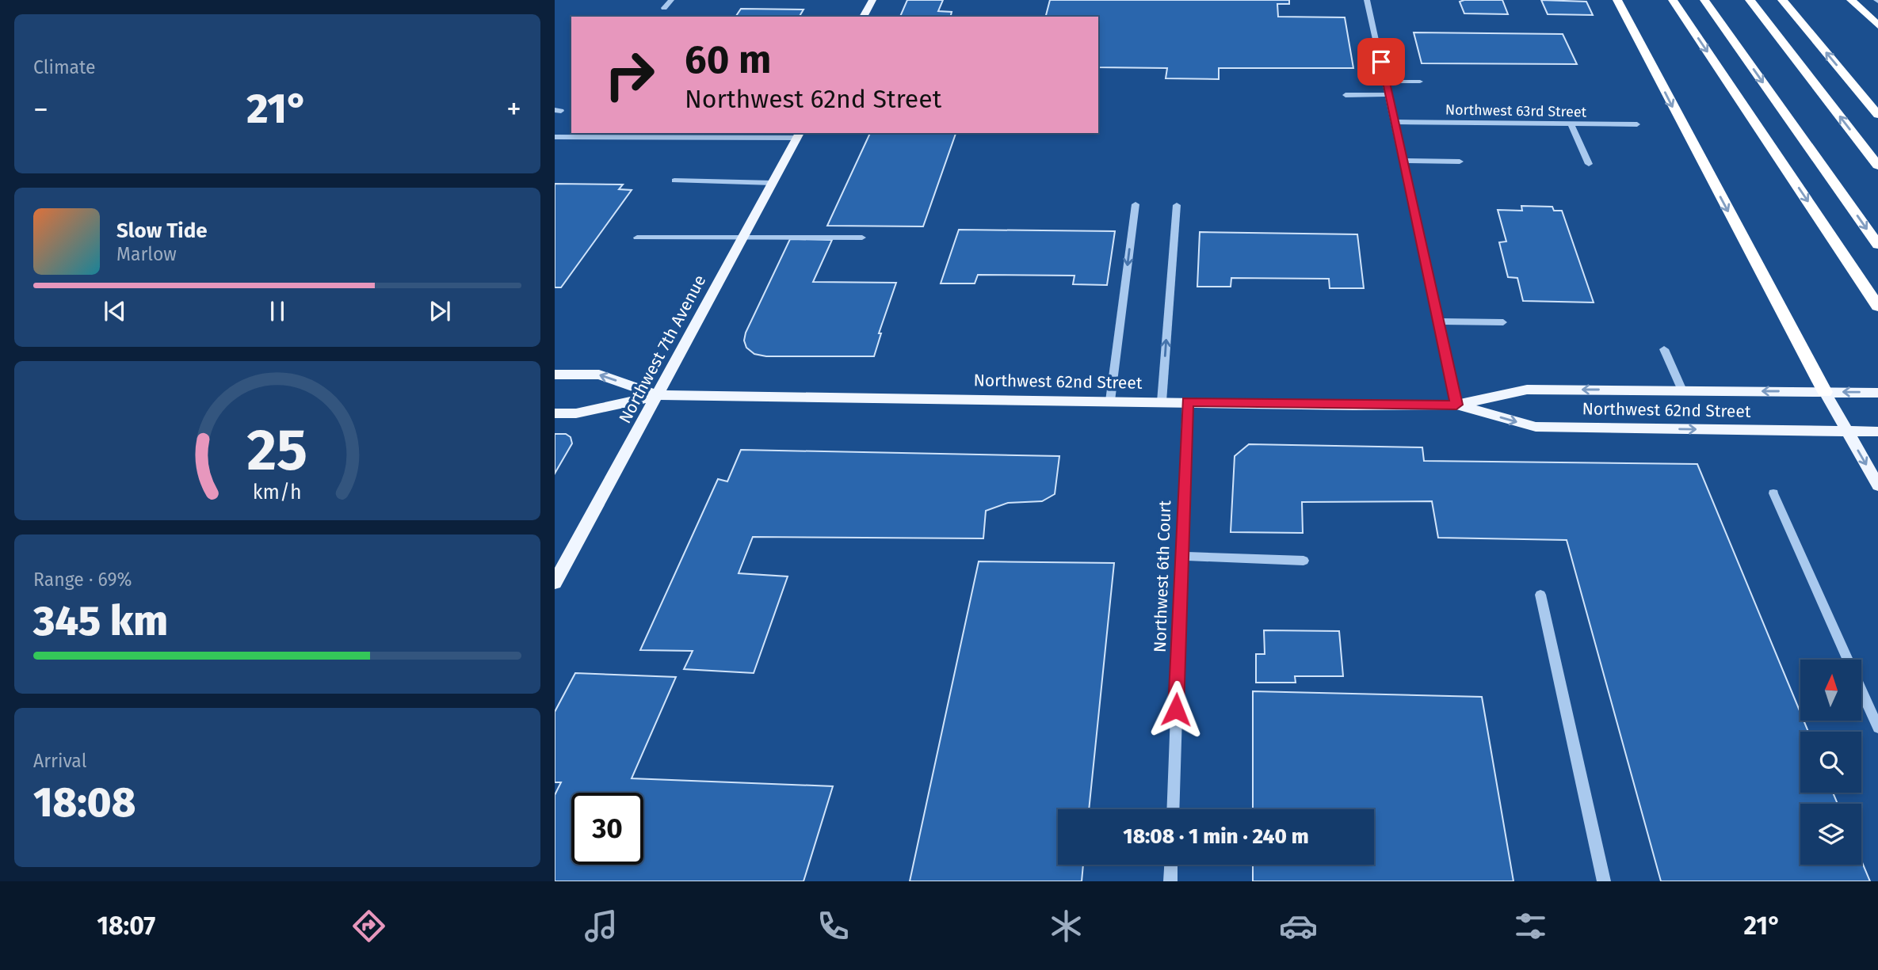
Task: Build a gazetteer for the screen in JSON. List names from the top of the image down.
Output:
{
  "streets": {
    "main road": ["Northwest 7th Avenue", "Northwest 62nd Street"],
    "street": ["Northwest 63rd Street", "Northwest 6th Court"]
  },
  "crossings": [
    ["Northwest 7th Avenue", "Northwest 62nd Street"],
    ["Northwest 62nd Street", "Northwest 6th Court"]
  ],
  "north": "top",
  "page": {
    "tile": [
      "Climate",
      ["Range · 69%", "345 km"],
      ["Arrival", "18:08"]
    ],
    "turn": ["60 m", "Northwest 62nd Street"],
    "heat": ["−", "21°", "+"],
    "song": ["Slow Tide", "Marlow"],
    "limit": "30",
    "trip": "18:08 · 1 min · 240 m",
    "tabs": ["18:07", "21°"],
    "gauge": ["25", "km/h"]
  }
}
